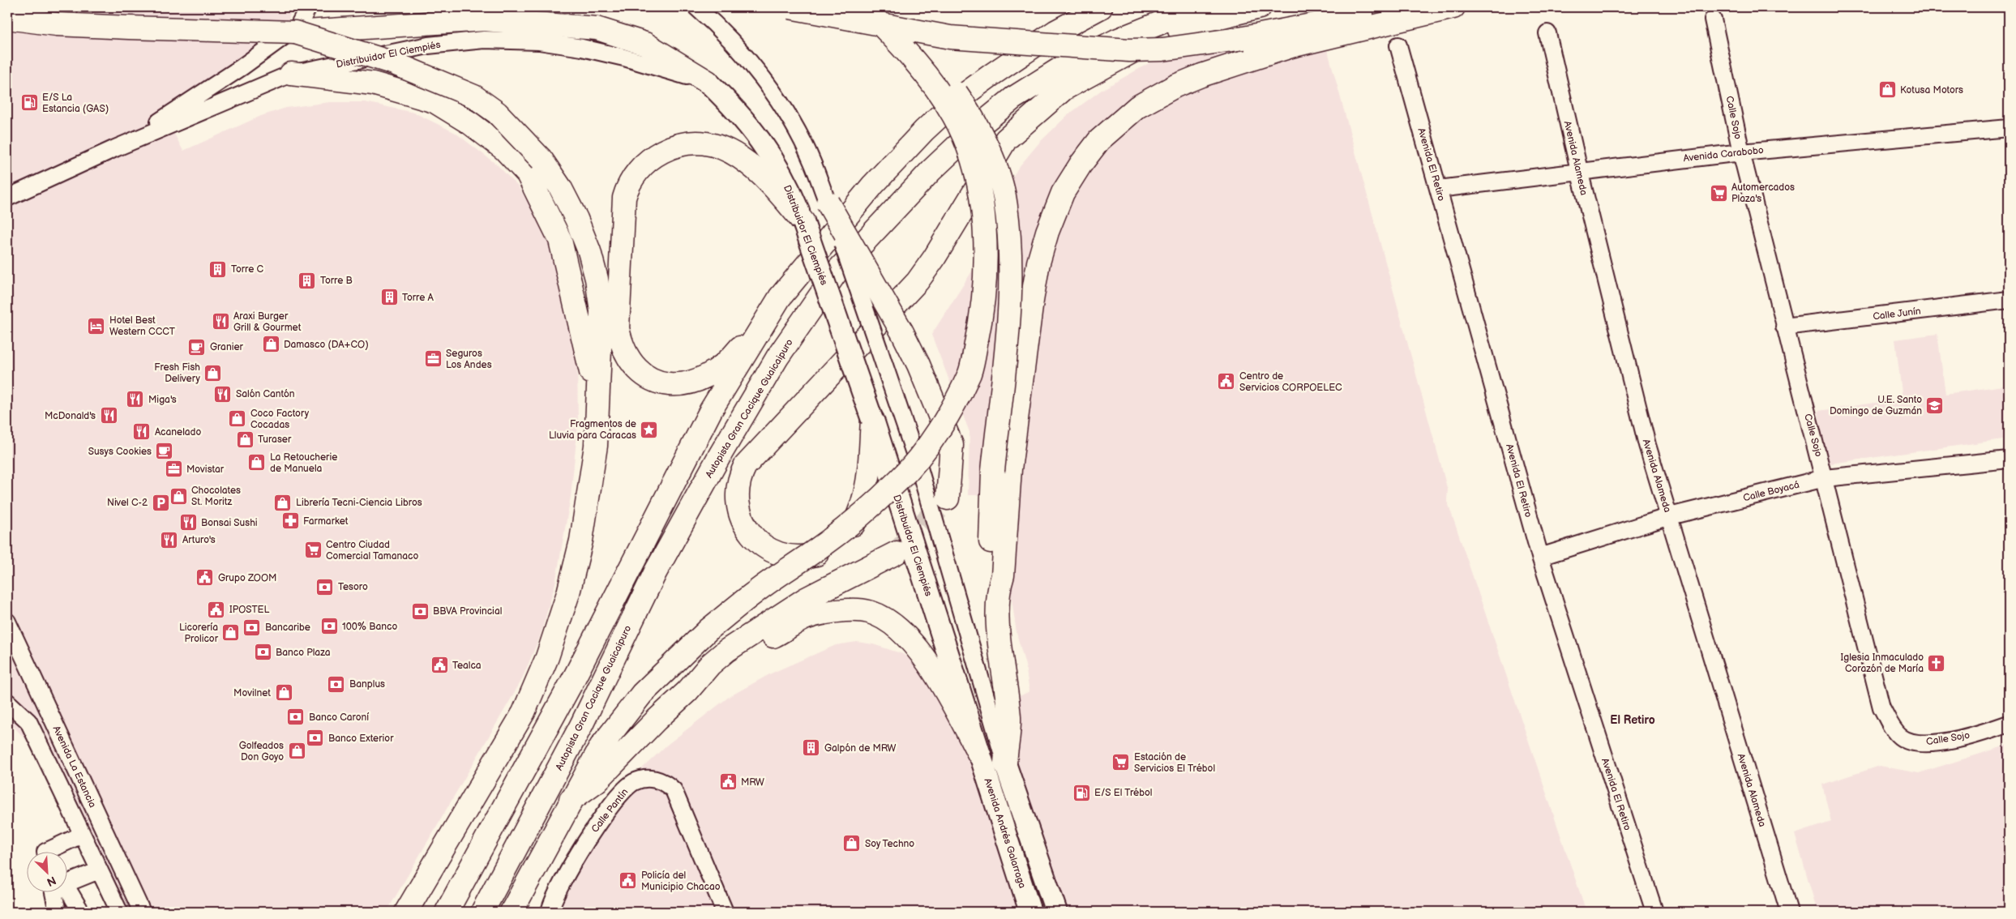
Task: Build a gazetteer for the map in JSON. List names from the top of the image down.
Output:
{
  "streets": {
    "highway": ["Autopista Gran Cacique Guaicaipuro"],
    "main road": ["Distribuidor El Ciempiés", "Avenida Andrés Galarraga"],
    "street": [
      "Calle Sojo",
      "Avenida Carabobo",
      "Avenida Alameda",
      "Avenida El Retiro",
      "Calle Junín",
      "Calle Boyacá",
      "Avenida La Estancia",
      "Calle Pantín"
    ]
  },
  "crossings": [
    ["Distribuidor El Ciempiés", "Avenida Andrés Galarraga"],
    ["Calle Sojo", "Avenida Carabobo"],
    ["Calle Sojo", "Calle Junín"],
    ["Calle Sojo", "Calle Boyacá"],
    ["Avenida Carabobo", "Avenida Alameda"],
    ["Avenida Carabobo", "Avenida El Retiro"],
    ["Avenida Alameda", "Calle Boyacá"],
    ["Avenida El Retiro", "Calle Boyacá"]
  ],
  "districts": ["El Retiro"],
  "places": {
    "shop": [
      "Kotusa Motors",
      "Damasco (DA+CO)",
      "Fresh Fish Delivery",
      "Coco Factory Cocadas",
      "Turaser",
      "La Retoucherie de Manuela",
      "Chocolates St. Moritz",
      "Librería Tecni-Ciencia Libros",
      "Licorería Prolicor",
      "Movilnet",
      "Golfeados Don Goyo",
      "Soy Techno"
    ],
    "fuel station": ["E/S La Estancia (GAS)", "E/S El Trébol"],
    "supermarket": ["Automercados Plaza's", "Centro Ciudad Comercial Tamanaco", "Estación de Servicios El Trébol"],
    "building": [
      "Torre C",
      "Torre B",
      "Torre A",
      "Galpón de MRW"
    ],
    "restaurant": [
      "Araxi Burger Grill & Gourmet",
      "Salón Cantón",
      "Miga's",
      "McDonald's",
      "Acanelado",
      "Bonsai Sushi",
      "Arturo's"
    ],
    "hotel": ["Hotel Best Western CCCT"],
    "cafe": ["Granier", "Susys Cookies"],
    "office": ["Seguros Los Andes", "Movistar"],
    "public building": [
      "Centro de Servicios CORPOELEC",
      "Grupo ZOOM",
      "IPOSTEL",
      "Tealca",
      "MRW",
      "Policía del Municipio Chacao"
    ],
    "school or university": ["U.E. Santo Domingo de Guzmán"],
    "place": ["Fragmentos de Lluvia para Caracas"],
    "parking": ["Nivel C-2"],
    "pharmacy": ["Farmarket"],
    "bank": [
      "Tesoro",
      "BBVA Provincial",
      "100% Banco",
      "Bancaribe",
      "Banco Plaza",
      "Banplus",
      "Banco Caroní",
      "Banco Exterior"
    ],
    "church": ["Iglesia Inmaculado Corazón de María"]
  },
  "north": "bottom right"
}
